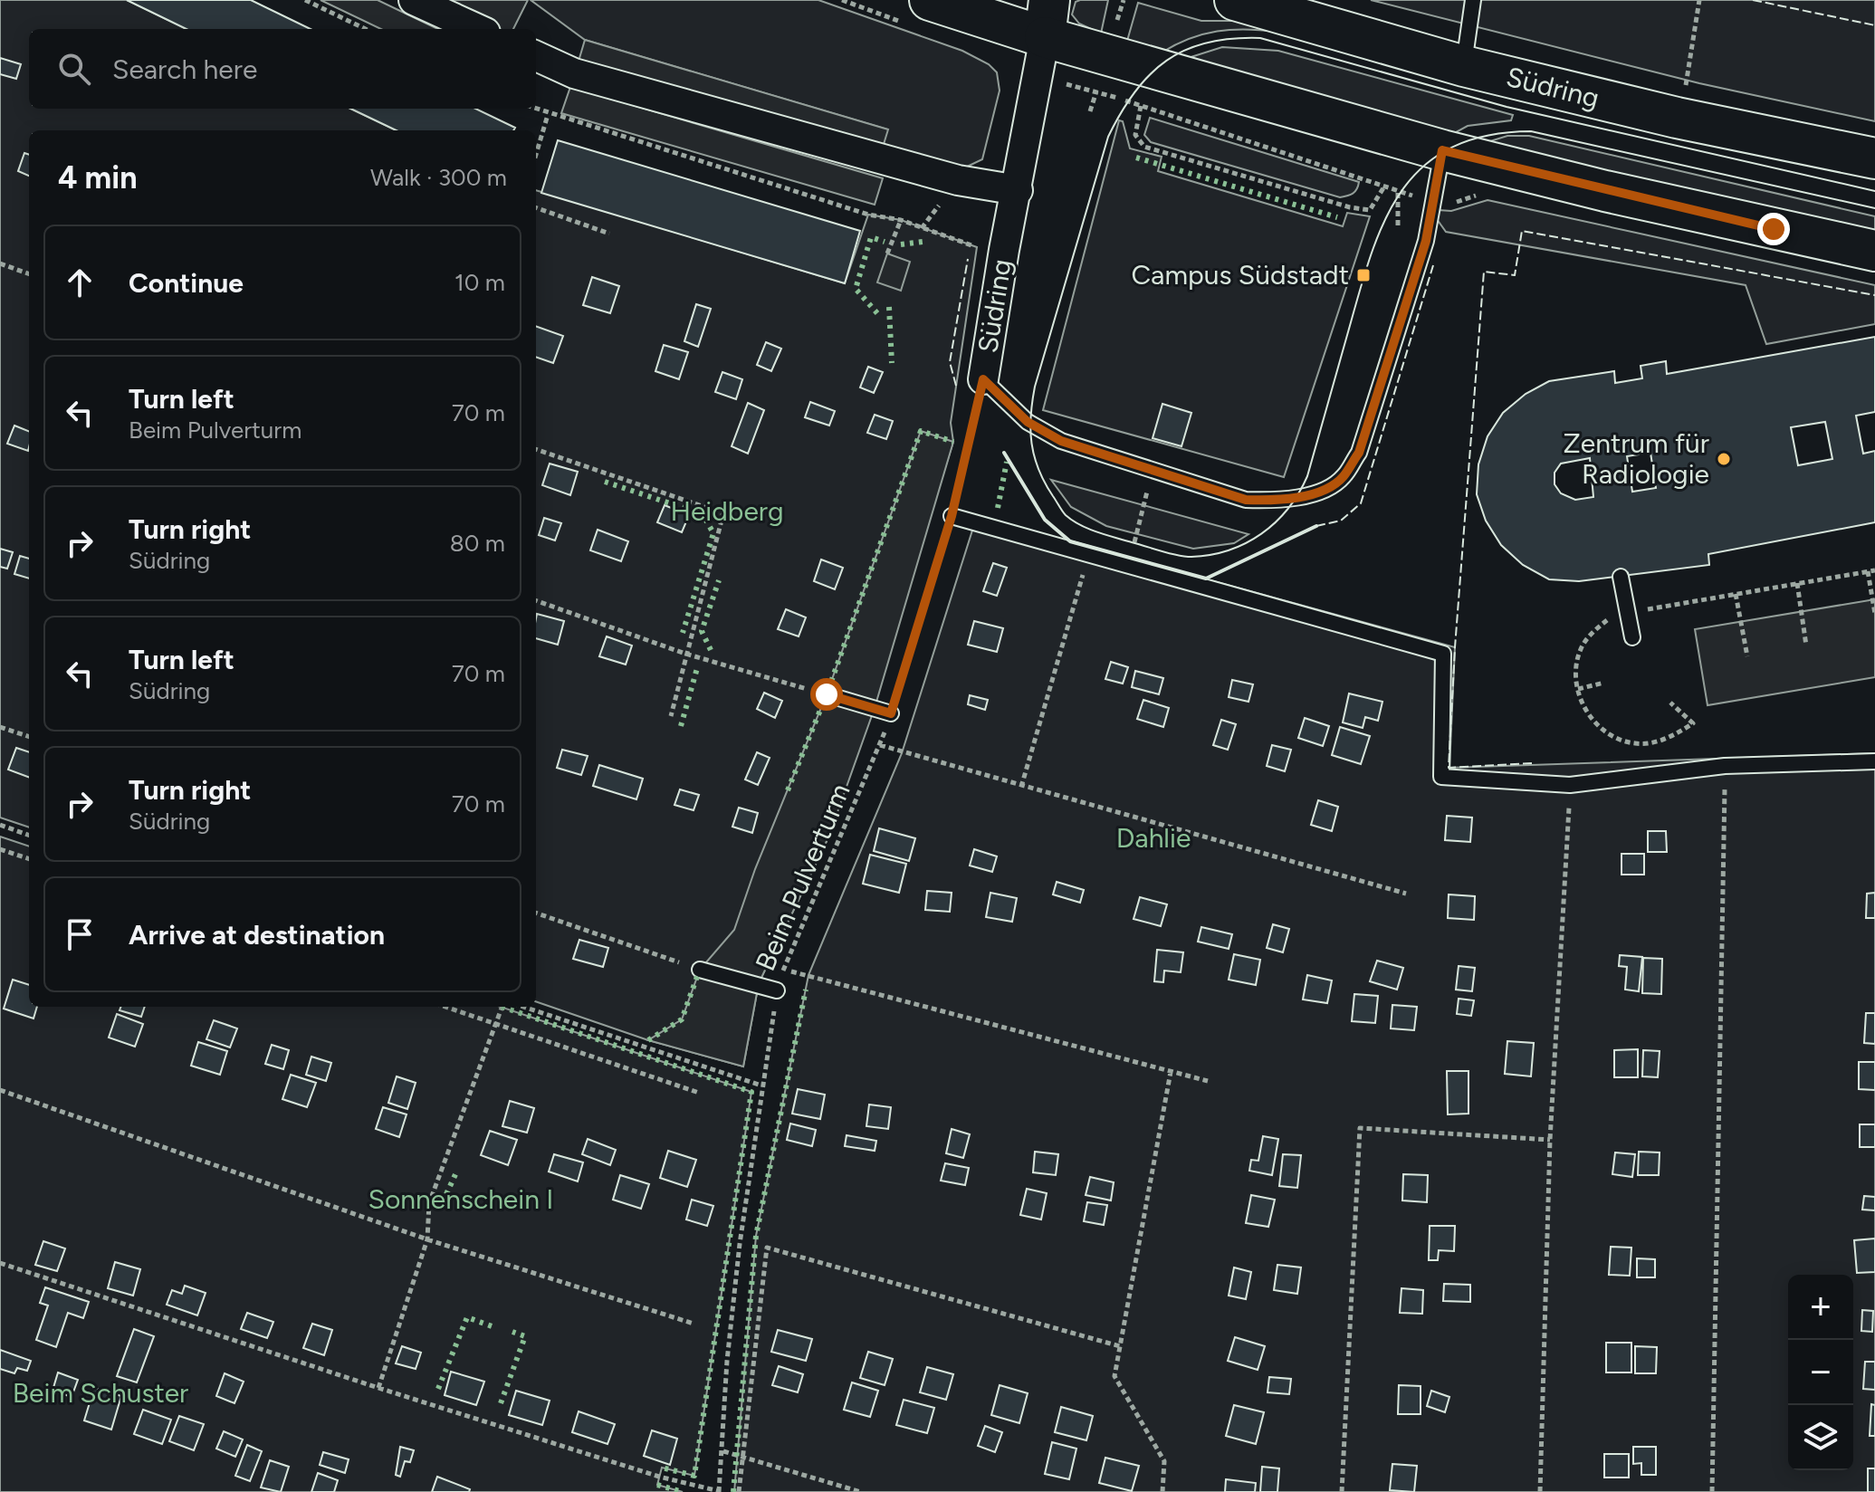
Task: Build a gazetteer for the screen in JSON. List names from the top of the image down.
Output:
{
  "streets": {
    "main road": ["Südring"],
    "path": ["Beim Pulverturm"]
  },
  "crossings": [
    ["Südring", "Beim Pulverturm"]
  ],
  "parks": [
    "Heidberg",
    "Dahlie",
    "Sonnenschein I",
    "Beim Schuster"
  ],
  "places": {
    "transit": ["Campus Südstadt"],
    "other": ["Zentrum für Radiologie"]
  },
  "page": {
    "search": "Search here",
    "heading": ["4 min", "Walk · 300 m"],
    "list": [
      ["Continue", "10 m"],
      ["Turn left", "Beim Pulverturm", "70 m"],
      ["Turn right", "Südring", "80 m"],
      ["Turn left", "Südring", "70 m"],
      ["Turn right", "Südring", "70 m"],
      "Arrive at destination"
    ],
    "map_buttons": ["+", "−"]
  }
}
